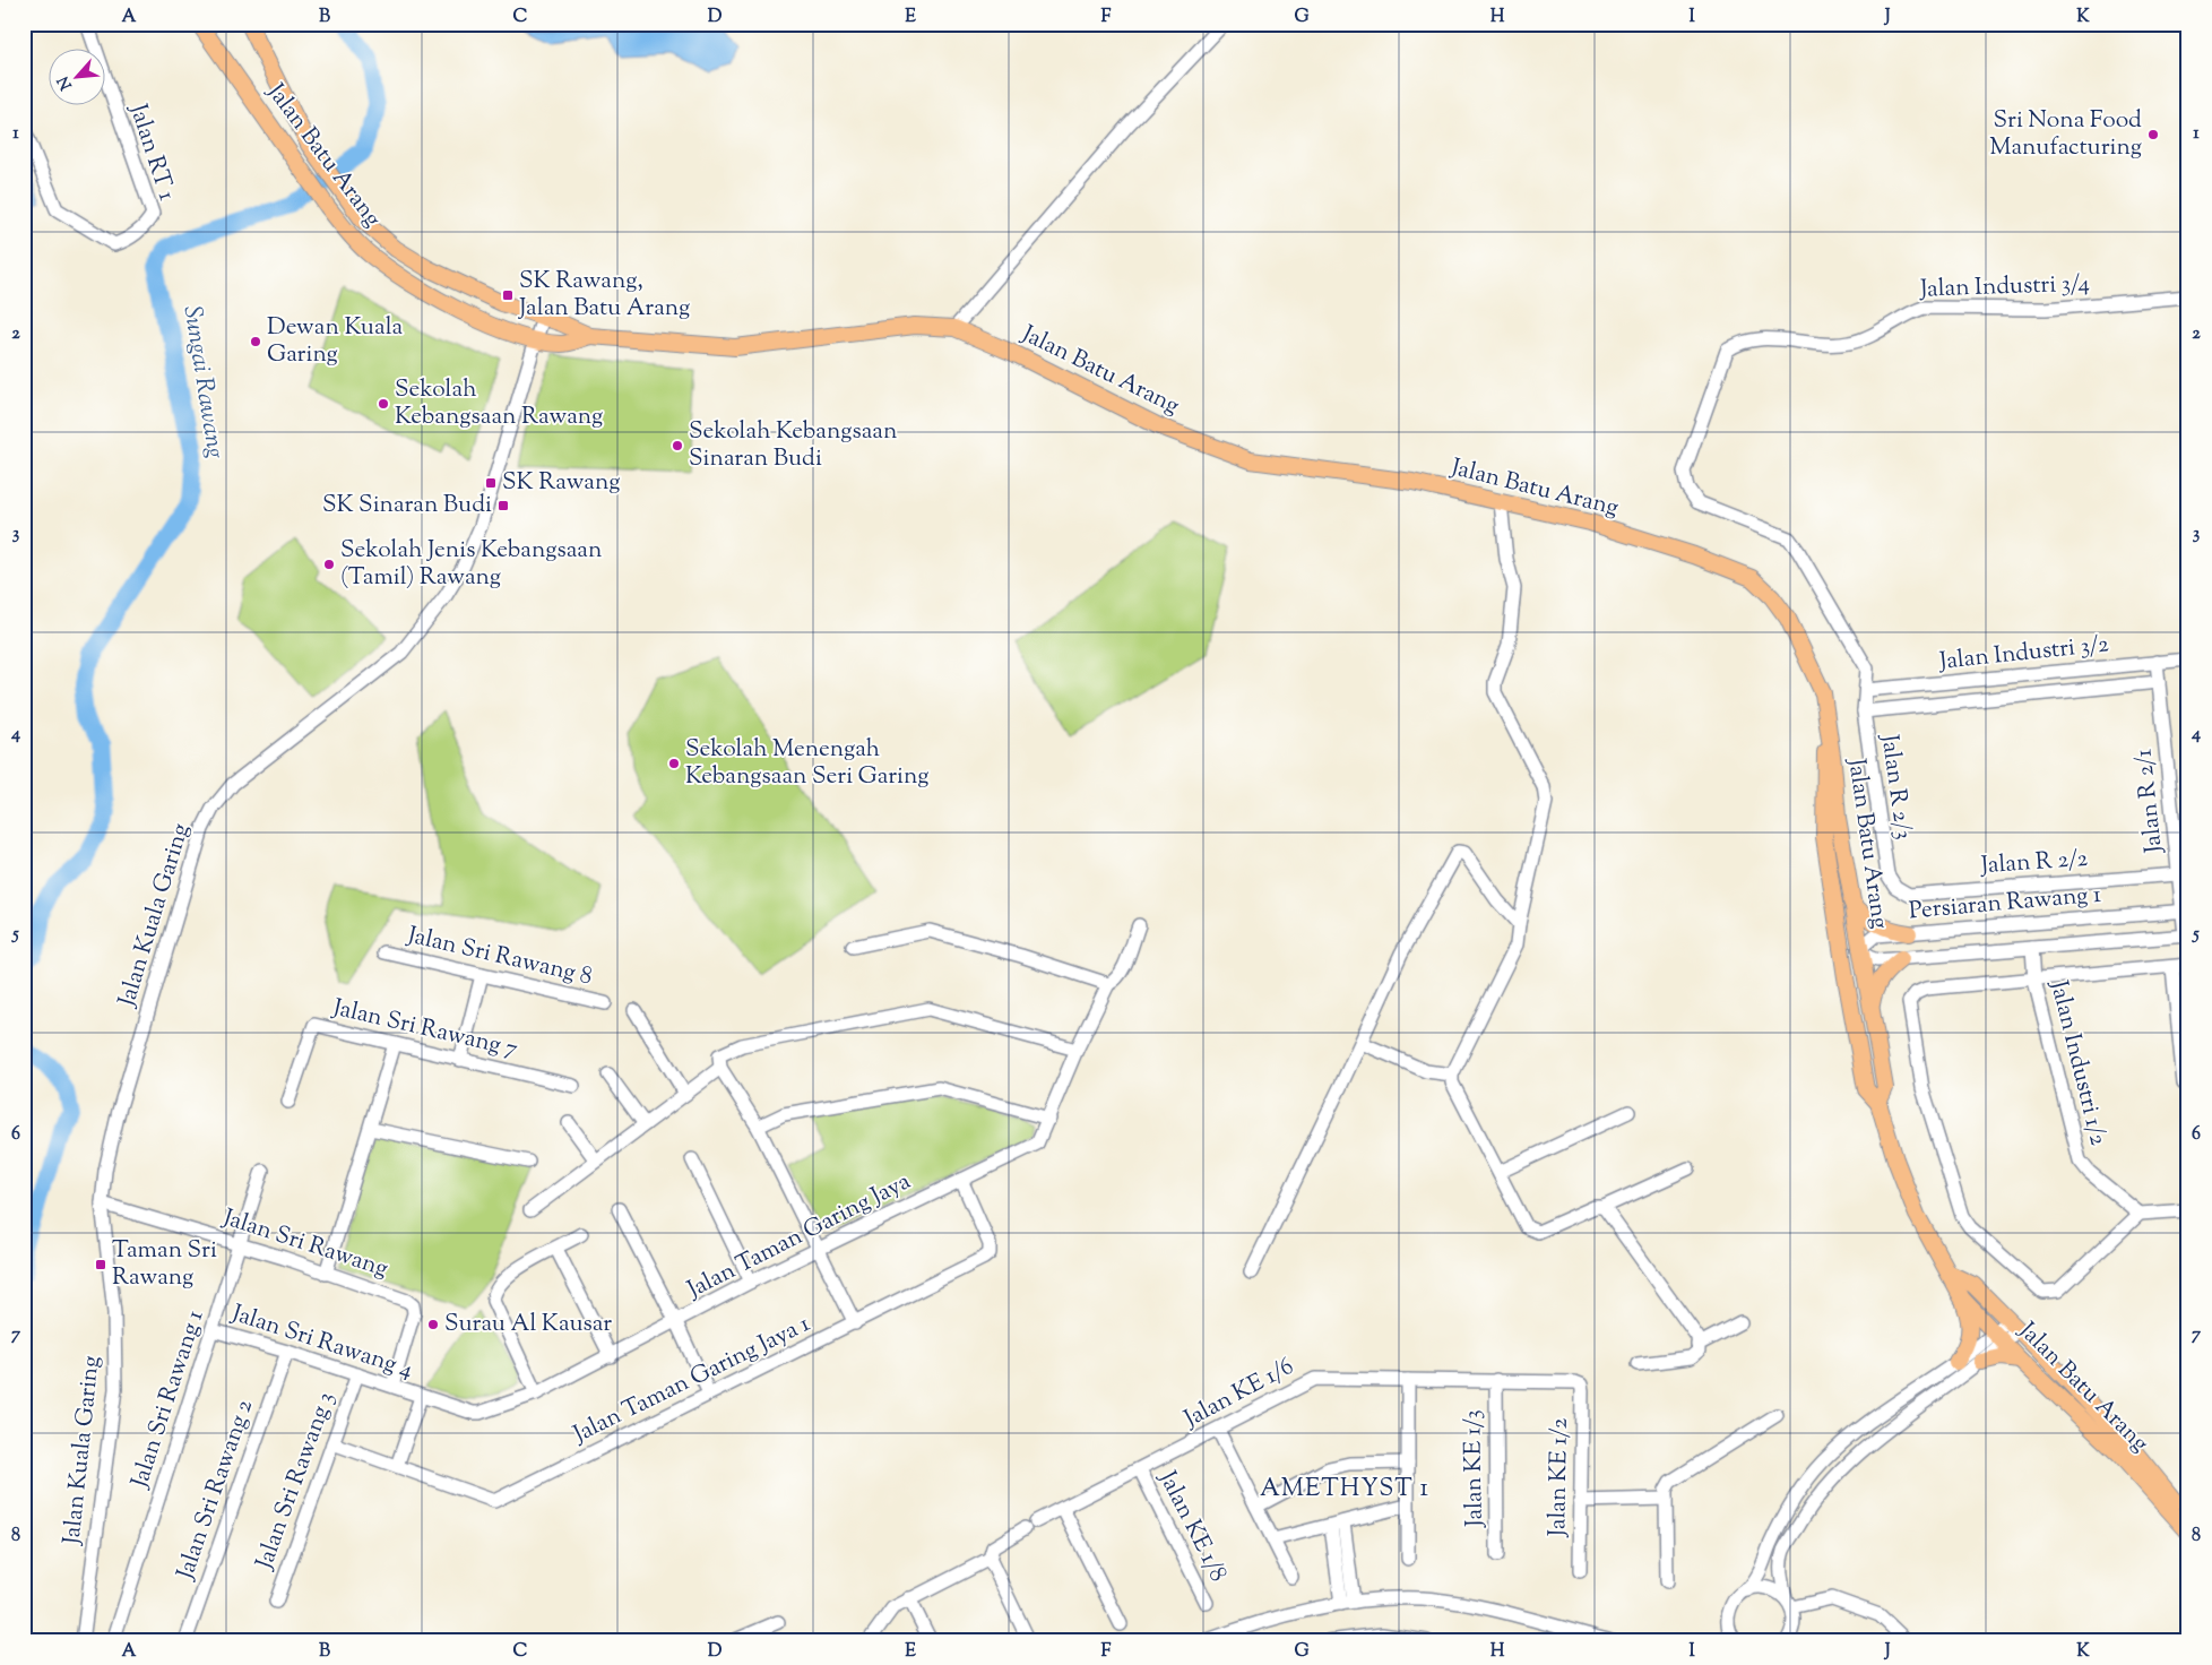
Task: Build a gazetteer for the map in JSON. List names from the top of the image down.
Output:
{
  "streets": {
    "main road": ["Jalan Batu Arang"],
    "street": [
      "Jalan RT 1",
      "Jalan Industri 3/4",
      "Jalan Industri 3/2",
      "Jalan R 2/3",
      "Jalan R 2/1",
      "Jalan R 2/2",
      "Persiaran Rawang 1",
      "Jalan Kuala Garing",
      "Jalan Sri Rawang 8",
      "Jalan Sri Rawang 7",
      "Jalan Industri 1/2",
      "Jalan Taman Garing Jaya",
      "Jalan Sri Rawang",
      "Jalan Sri Rawang 4",
      "Jalan Taman Garing Jaya 1",
      "Jalan KE 1/6",
      "Jalan Sri Rawang 1",
      "Jalan KE 1/3",
      "Jalan KE 1/2",
      "Jalan Sri Rawang 3",
      "Jalan Sri Rawang 2",
      "Jalan KE 1/8"
    ]
  },
  "crossings": [
    ["Jalan Batu Arang", "Persiaran Rawang 1"],
    ["Jalan Batu Arang", "Jalan Kuala Garing"],
    ["Jalan Industri 3/4", "Jalan Industri 3/2"],
    ["Jalan Industri 3/4", "Jalan R 2/3"],
    ["Jalan Industri 3/2", "Jalan R 2/3"],
    ["Jalan Industri 3/2", "Jalan R 2/1"],
    ["Jalan R 2/3", "Jalan R 2/2"],
    ["Jalan R 2/1", "Jalan R 2/2"],
    ["Jalan R 2/1", "Persiaran Rawang 1"],
    ["Persiaran Rawang 1", "Jalan Industri 1/2"],
    ["Jalan Kuala Garing", "Jalan Sri Rawang"],
    ["Jalan Taman Garing Jaya", "Jalan Sri Rawang 4"],
    ["Jalan Taman Garing Jaya", "Jalan Taman Garing Jaya 1"],
    ["Jalan Sri Rawang", "Jalan Sri Rawang 4"],
    ["Jalan Sri Rawang", "Jalan Sri Rawang 1"],
    ["Jalan Sri Rawang 4", "Jalan Sri Rawang 1"],
    ["Jalan Sri Rawang 4", "Jalan Sri Rawang 3"],
    ["Jalan Sri Rawang 4", "Jalan Sri Rawang 2"],
    ["Jalan Taman Garing Jaya 1", "Jalan Sri Rawang 3"],
    ["Jalan KE 1/6", "Jalan KE 1/3"],
    ["Jalan KE 1/6", "Jalan KE 1/2"],
    ["Jalan KE 1/6", "Jalan KE 1/8"]
  ],
  "districts": ["AMETHYST 1"],
  "water": ["Sungai Rawang"],
  "places": {
    "other": [
      "Sri Nona Food Manufacturing",
      "Dewan Kuala Garing",
      "Sekolah Kebangsaan Rawang",
      "Sekolah Kebangsaan Sinaran Budi",
      "Sekolah Jenis Kebangsaan (Tamil) Rawang",
      "Sekolah Menengah Kebangsaan Seri Garing",
      "Surau Al Kausar"
    ],
    "transit": [
      "SK Rawang, Jalan Batu Arang",
      "SK Rawang",
      "SK Sinaran Budi",
      "Taman Sri Rawang"
    ]
  },
  "north": "bottom left",
  "grid": {
    "columns": [
      "A",
      "B",
      "C",
      "D",
      "E",
      "F",
      "G",
      "H",
      "I",
      "J",
      "K"
    ],
    "rows": [
      "1",
      "2",
      "3",
      "4",
      "5",
      "6",
      "7",
      "8"
    ]
  }
}
